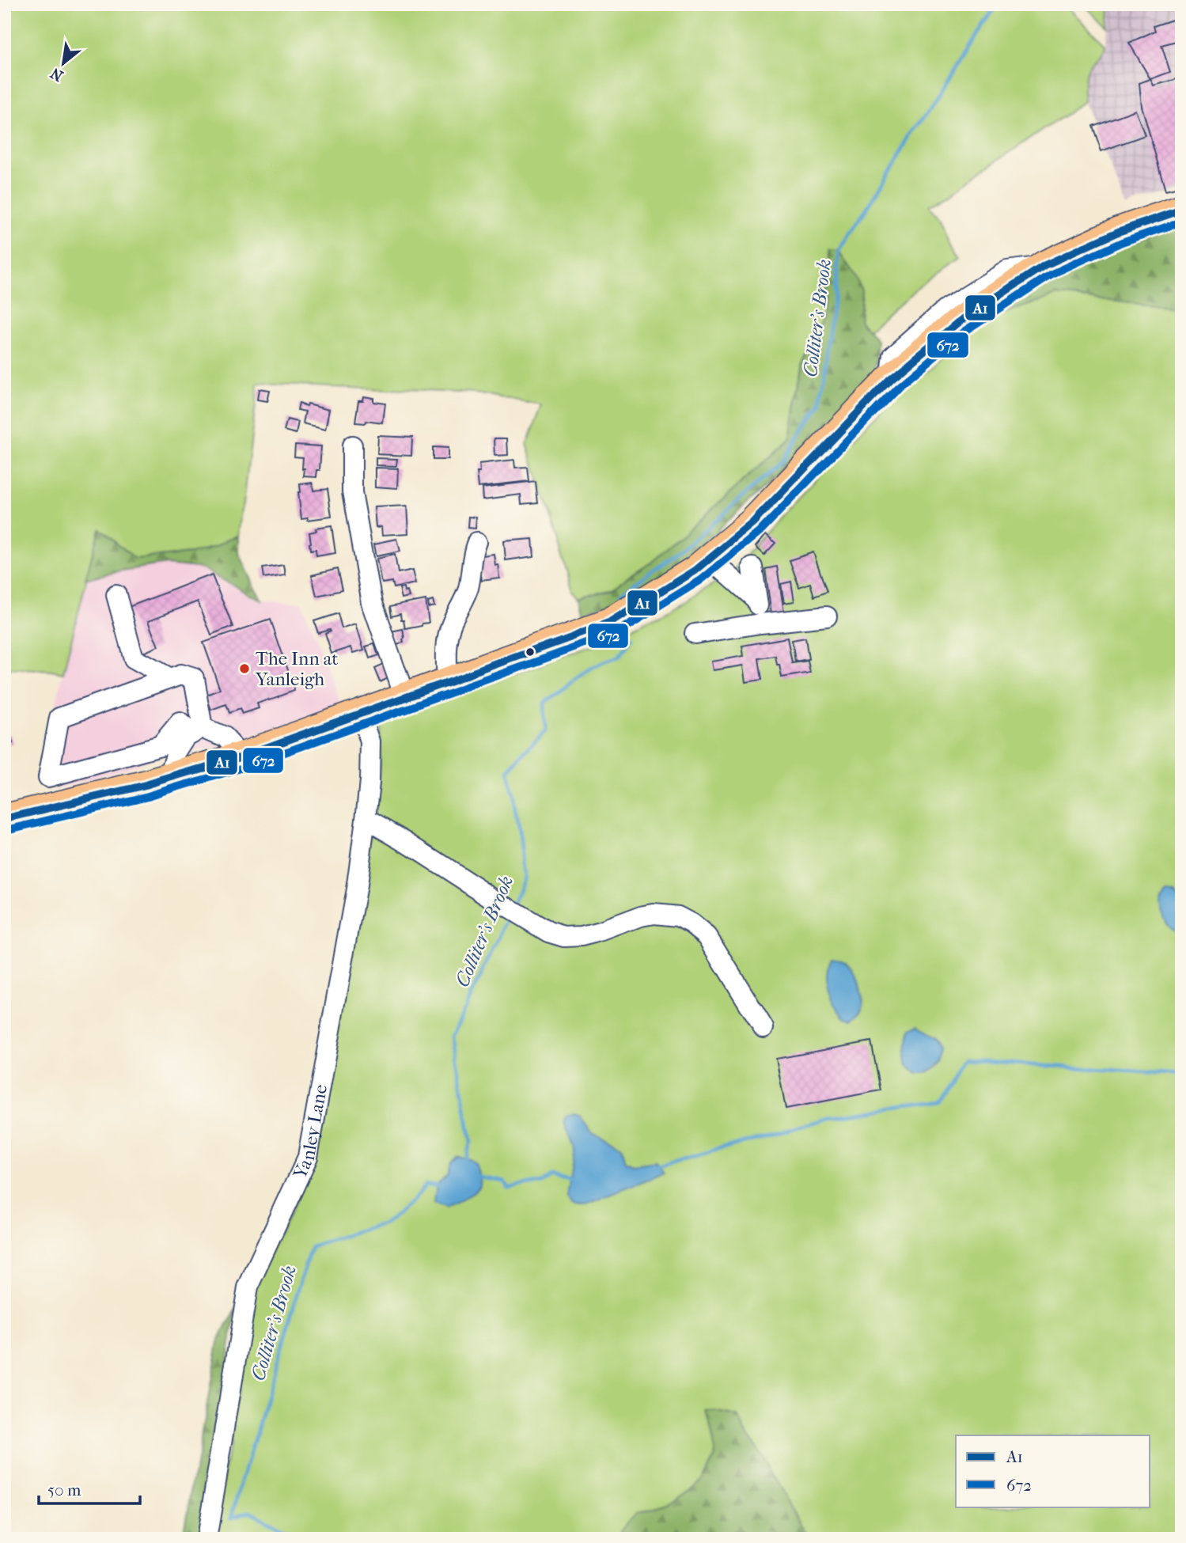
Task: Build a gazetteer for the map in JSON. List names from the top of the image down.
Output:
{
  "streets": {
    "street": ["Yanley Lane"]
  },
  "water": ["Colliter's Brook"],
  "places": ["The Inn at Yanleigh"],
  "lines": ["transit line A1", "transit line 672"],
  "legend": ["A1", "672"],
  "scale_bar": "50 m",
  "north": "bottom left"
}
